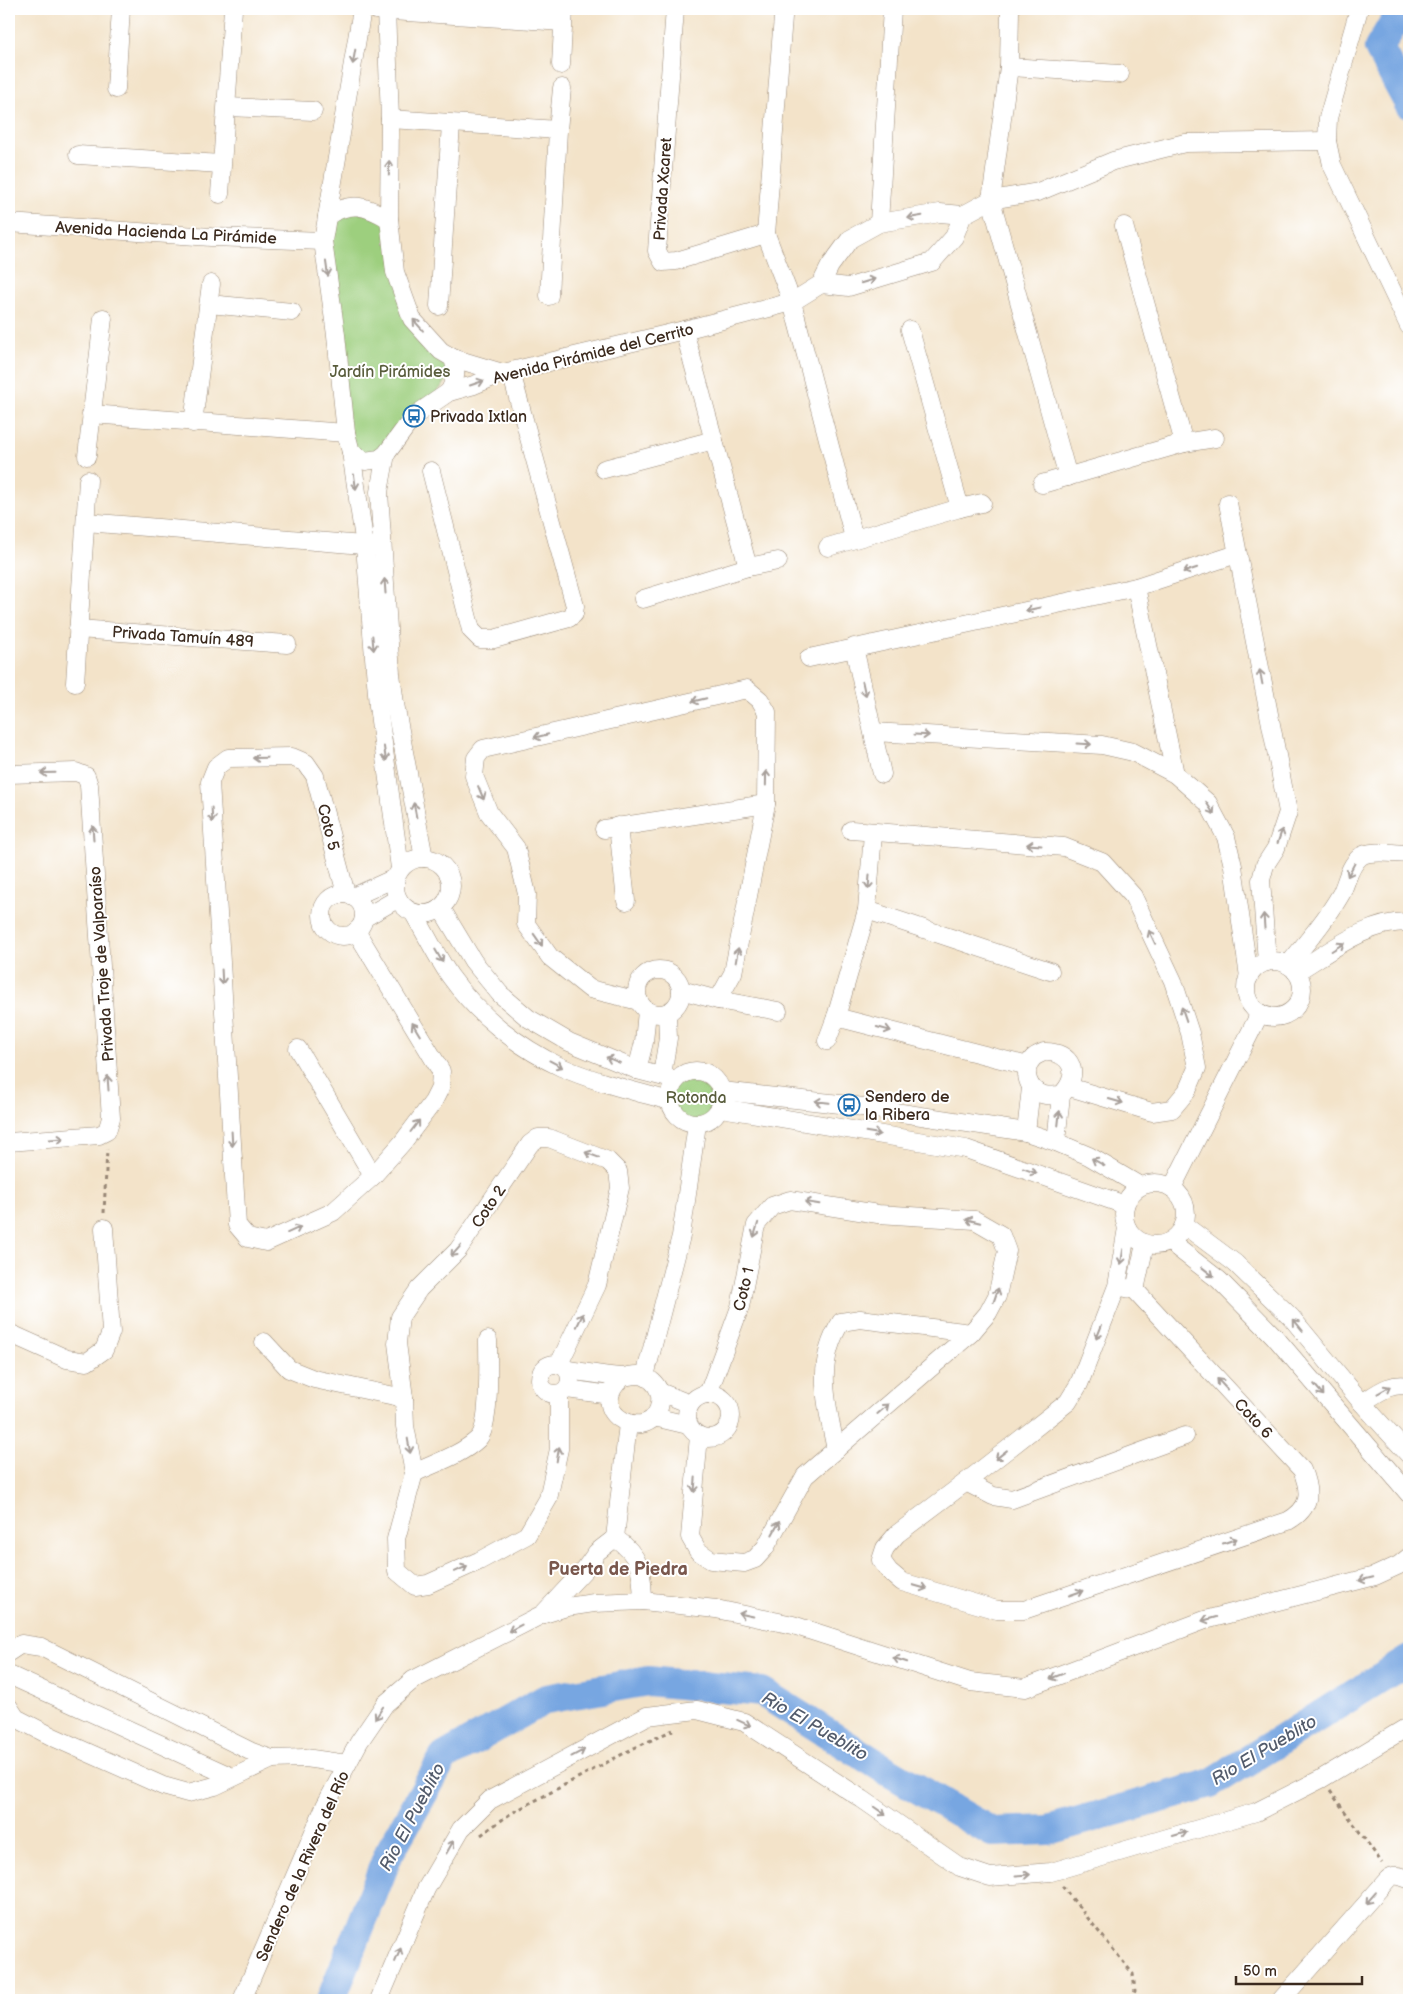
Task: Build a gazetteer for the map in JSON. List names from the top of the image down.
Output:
{
  "streets": {
    "street": [
      "Privada Xcaret",
      "Avenida Hacienda La Pirámide",
      "Avenida Pirámide del Cerrito",
      "Privada Tamuín 489",
      "Coto 5",
      "Privada Troje de Valparaíso",
      "Coto 2",
      "Coto 1",
      "Coto 6",
      "Sendero de la Rivera del Río"
    ]
  },
  "one_way": ["Privada Troje de Valparaíso", "Sendero de la Rivera del Río"],
  "districts": ["Puerta de Piedra"],
  "water": ["Rio El Pueblito"],
  "parks": ["Jardín Pirámides", "Rotonda"],
  "places": {
    "bus stop": ["Privada Ixtlan", "Sendero de la Ribera"]
  },
  "scale_bar": "50 m"
}
